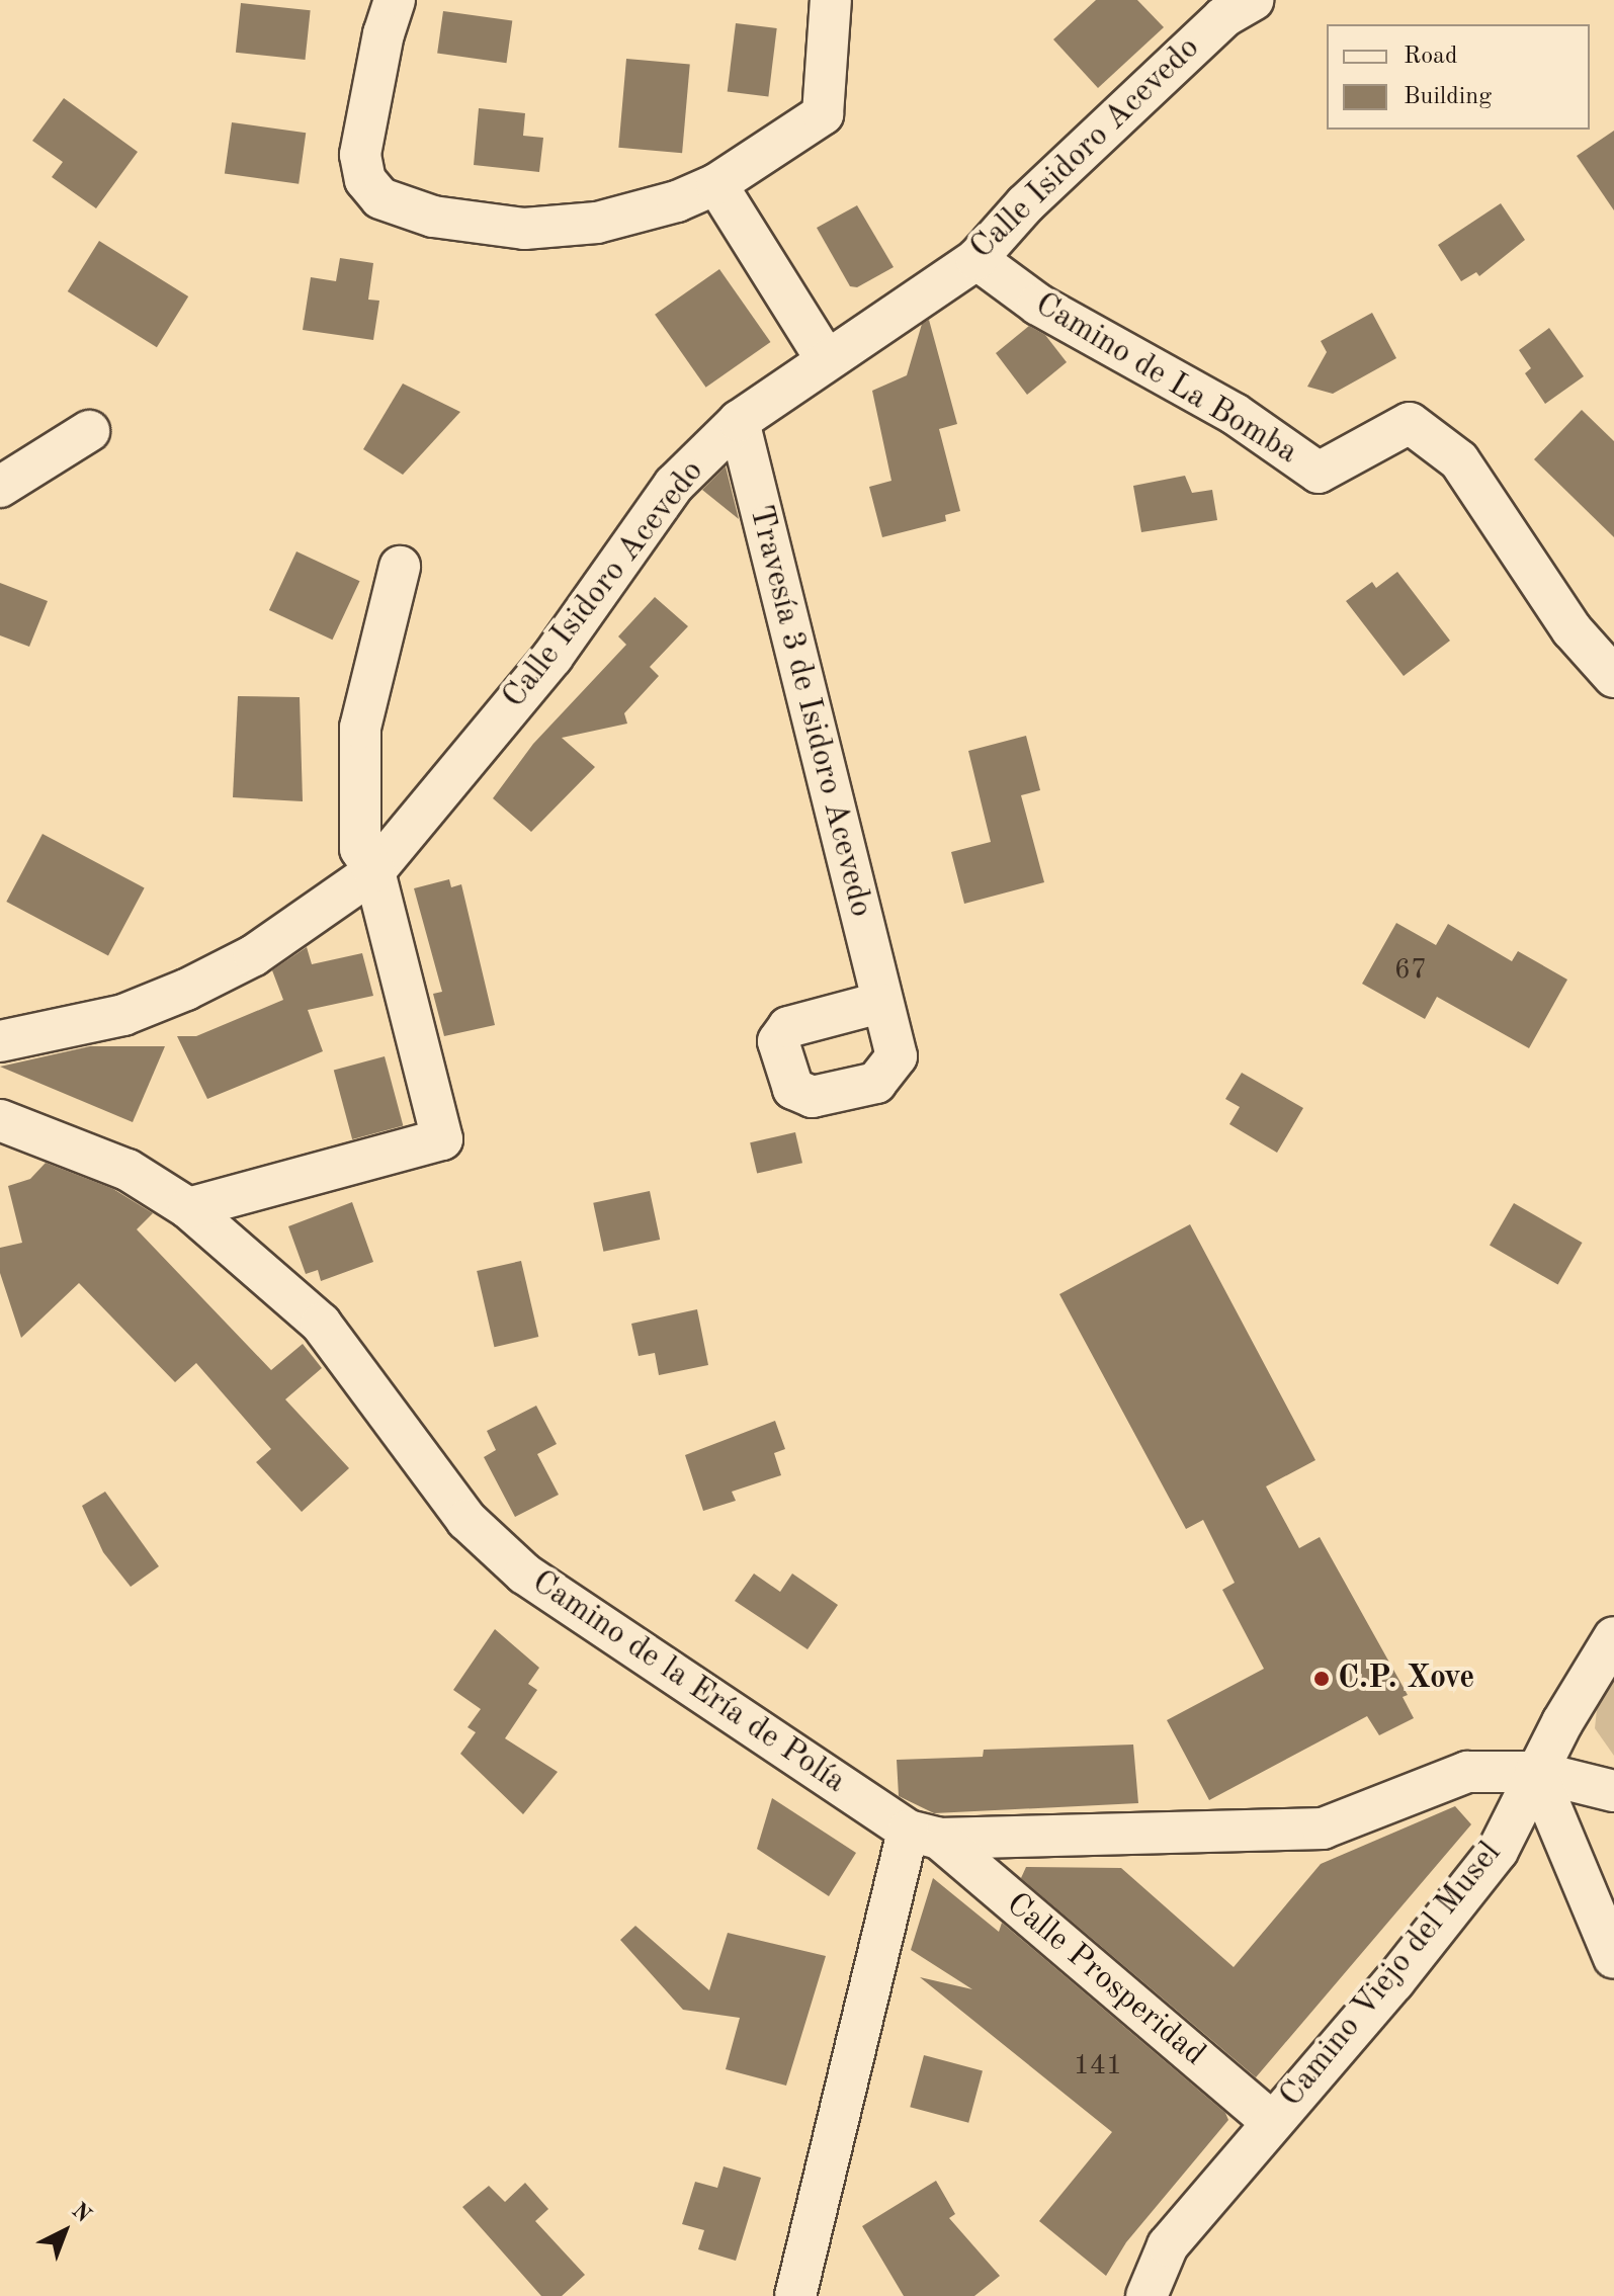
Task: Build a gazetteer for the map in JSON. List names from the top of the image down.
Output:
{
  "streets": {
    "street": [
      "Calle Isidoro Acevedo",
      "Camino de La Bomba",
      "Travesía 3 de Isidoro Acevedo",
      "Camino de la Ería de Polía",
      "Camino Viejo del Musel",
      "Calle Prosperidad"
    ]
  },
  "crossings": [
    ["Calle Isidoro Acevedo", "Camino de La Bomba"],
    ["Calle Isidoro Acevedo", "Travesía 3 de Isidoro Acevedo"],
    ["Camino de la Ería de Polía", "Calle Prosperidad"],
    ["Camino Viejo del Musel", "Calle Prosperidad"]
  ],
  "places": ["C.P. Xove"],
  "house_numbers": ["67", "141"],
  "legend": ["Road", "Building"],
  "north": "top right"
}
